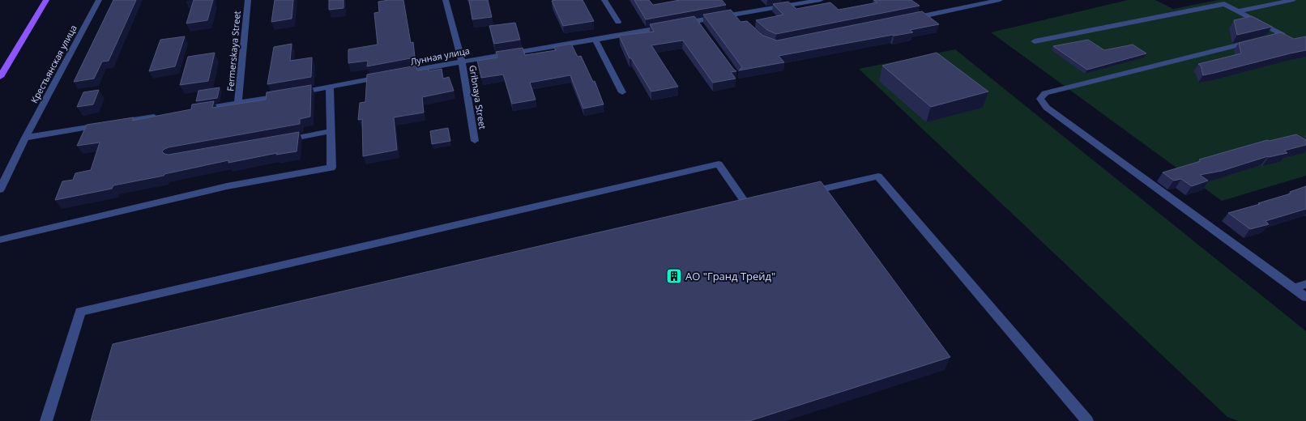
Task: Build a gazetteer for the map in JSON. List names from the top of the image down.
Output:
{
  "streets": {
    "street": [
      "Fermerskaya Street",
      "Лунная улица",
      "Крестьянская улица",
      "Gribnaya Street"
    ]
  },
  "crossings": [
    ["Лунная улица", "Gribnaya Street"]
  ],
  "places": {
    "building": ["АО \"Гранд Трейд\""]
  }
}
